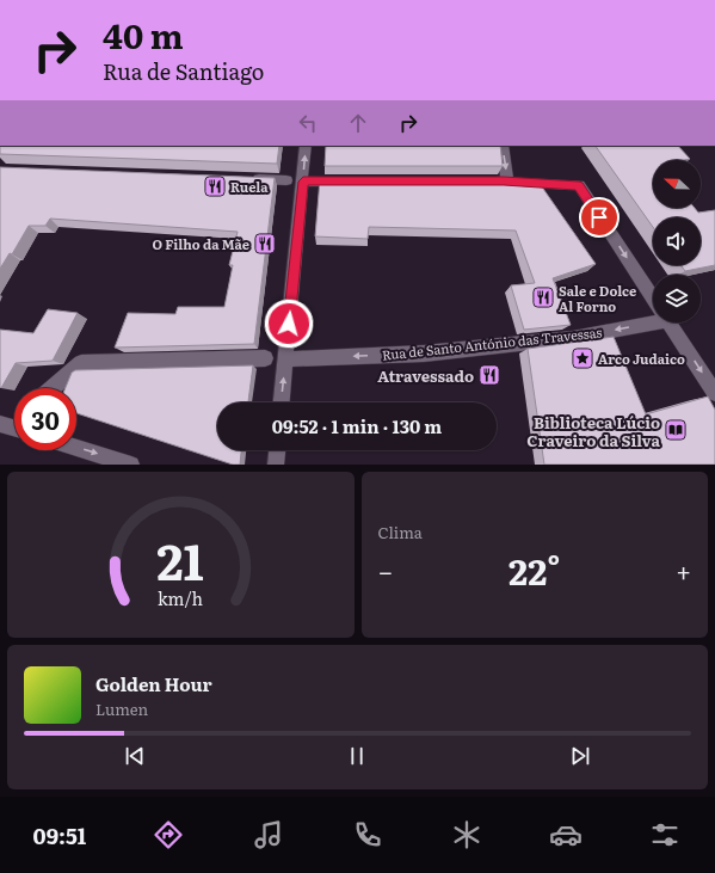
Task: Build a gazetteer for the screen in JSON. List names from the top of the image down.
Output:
{
  "streets": {
    "street": ["Rua de Santo António das Travessas"]
  },
  "one_way": ["Rua de Santo António das Travessas"],
  "places": {
    "restaurant": [
      "Ruela",
      "O Filho da Mãe",
      "Sale e Dolce Al Forno",
      "Atravessado"
    ],
    "place": ["Arco Judaico"],
    "library": ["Biblioteca Lúcio Craveiro da Silva"]
  },
  "north": "left",
  "page": {
    "turn": ["40 m", "Rua de Santiago"],
    "limit": "30",
    "trip": "09:52 · 1 min · 130 m",
    "tile": "Clima",
    "heat": ["−", "22°", "+"],
    "song": ["Golden Hour", "Lumen"],
    "tabs": "09:51",
    "gauge": ["21", "km/h"]
  }
}
